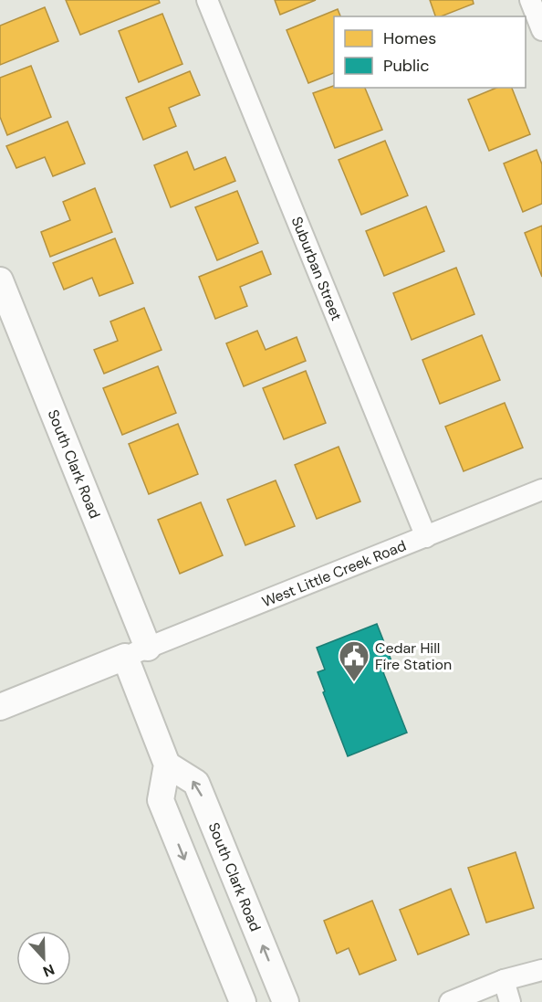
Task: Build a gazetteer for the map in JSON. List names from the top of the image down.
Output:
{
  "streets": {
    "street": ["Suburban Street", "South Clark Road", "West Little Creek Road"]
  },
  "crossings": [
    ["Suburban Street", "West Little Creek Road"],
    ["South Clark Road", "West Little Creek Road"]
  ],
  "places": {
    "public building": ["Cedar Hill Fire Station"]
  },
  "legend": ["Homes", "Public"],
  "north": "bottom"
}
